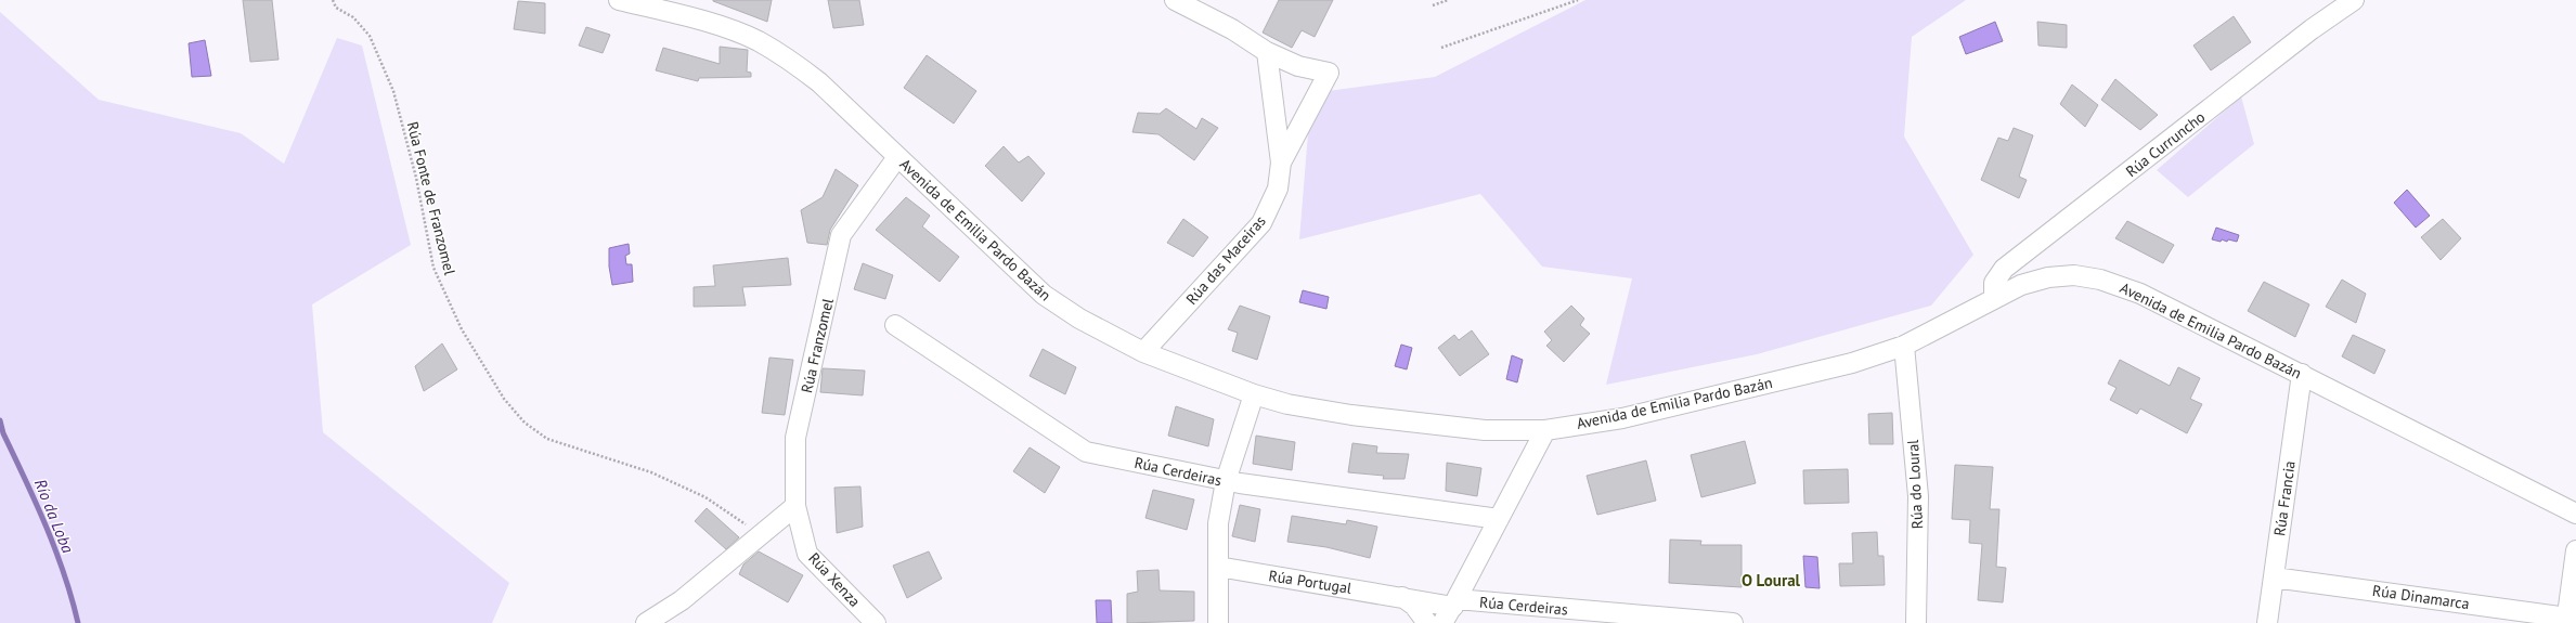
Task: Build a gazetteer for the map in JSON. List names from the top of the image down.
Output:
{
  "streets": {
    "street": [
      "Rúa Curruncho",
      "Avenida de Emilia Pardo Bazán",
      "Rúa das Maceiras",
      "Rúa Franzomel",
      "Rúa Cerdeiras",
      "Rúa do Loural",
      "Rúa Francia",
      "Rúa Xenza",
      "Rúa Portugal",
      "Rúa Dinamarca"
    ],
    "path": ["Rúa Fonte de Franzomel"]
  },
  "crossings": [
    ["Rúa Curruncho", "Avenida de Emilia Pardo Bazán"],
    ["Avenida de Emilia Pardo Bazán", "Rúa das Maceiras"],
    ["Avenida de Emilia Pardo Bazán", "Rúa Franzomel"],
    ["Avenida de Emilia Pardo Bazán", "Rúa Cerdeiras"],
    ["Avenida de Emilia Pardo Bazán", "Rúa do Loural"],
    ["Avenida de Emilia Pardo Bazán", "Rúa Francia"],
    ["Rúa Franzomel", "Rúa Xenza"],
    ["Rúa Cerdeiras", "Rúa Portugal"],
    ["Rúa Francia", "Rúa Dinamarca"]
  ],
  "districts": ["O Loural"],
  "water": ["Río da Loba"]
}
